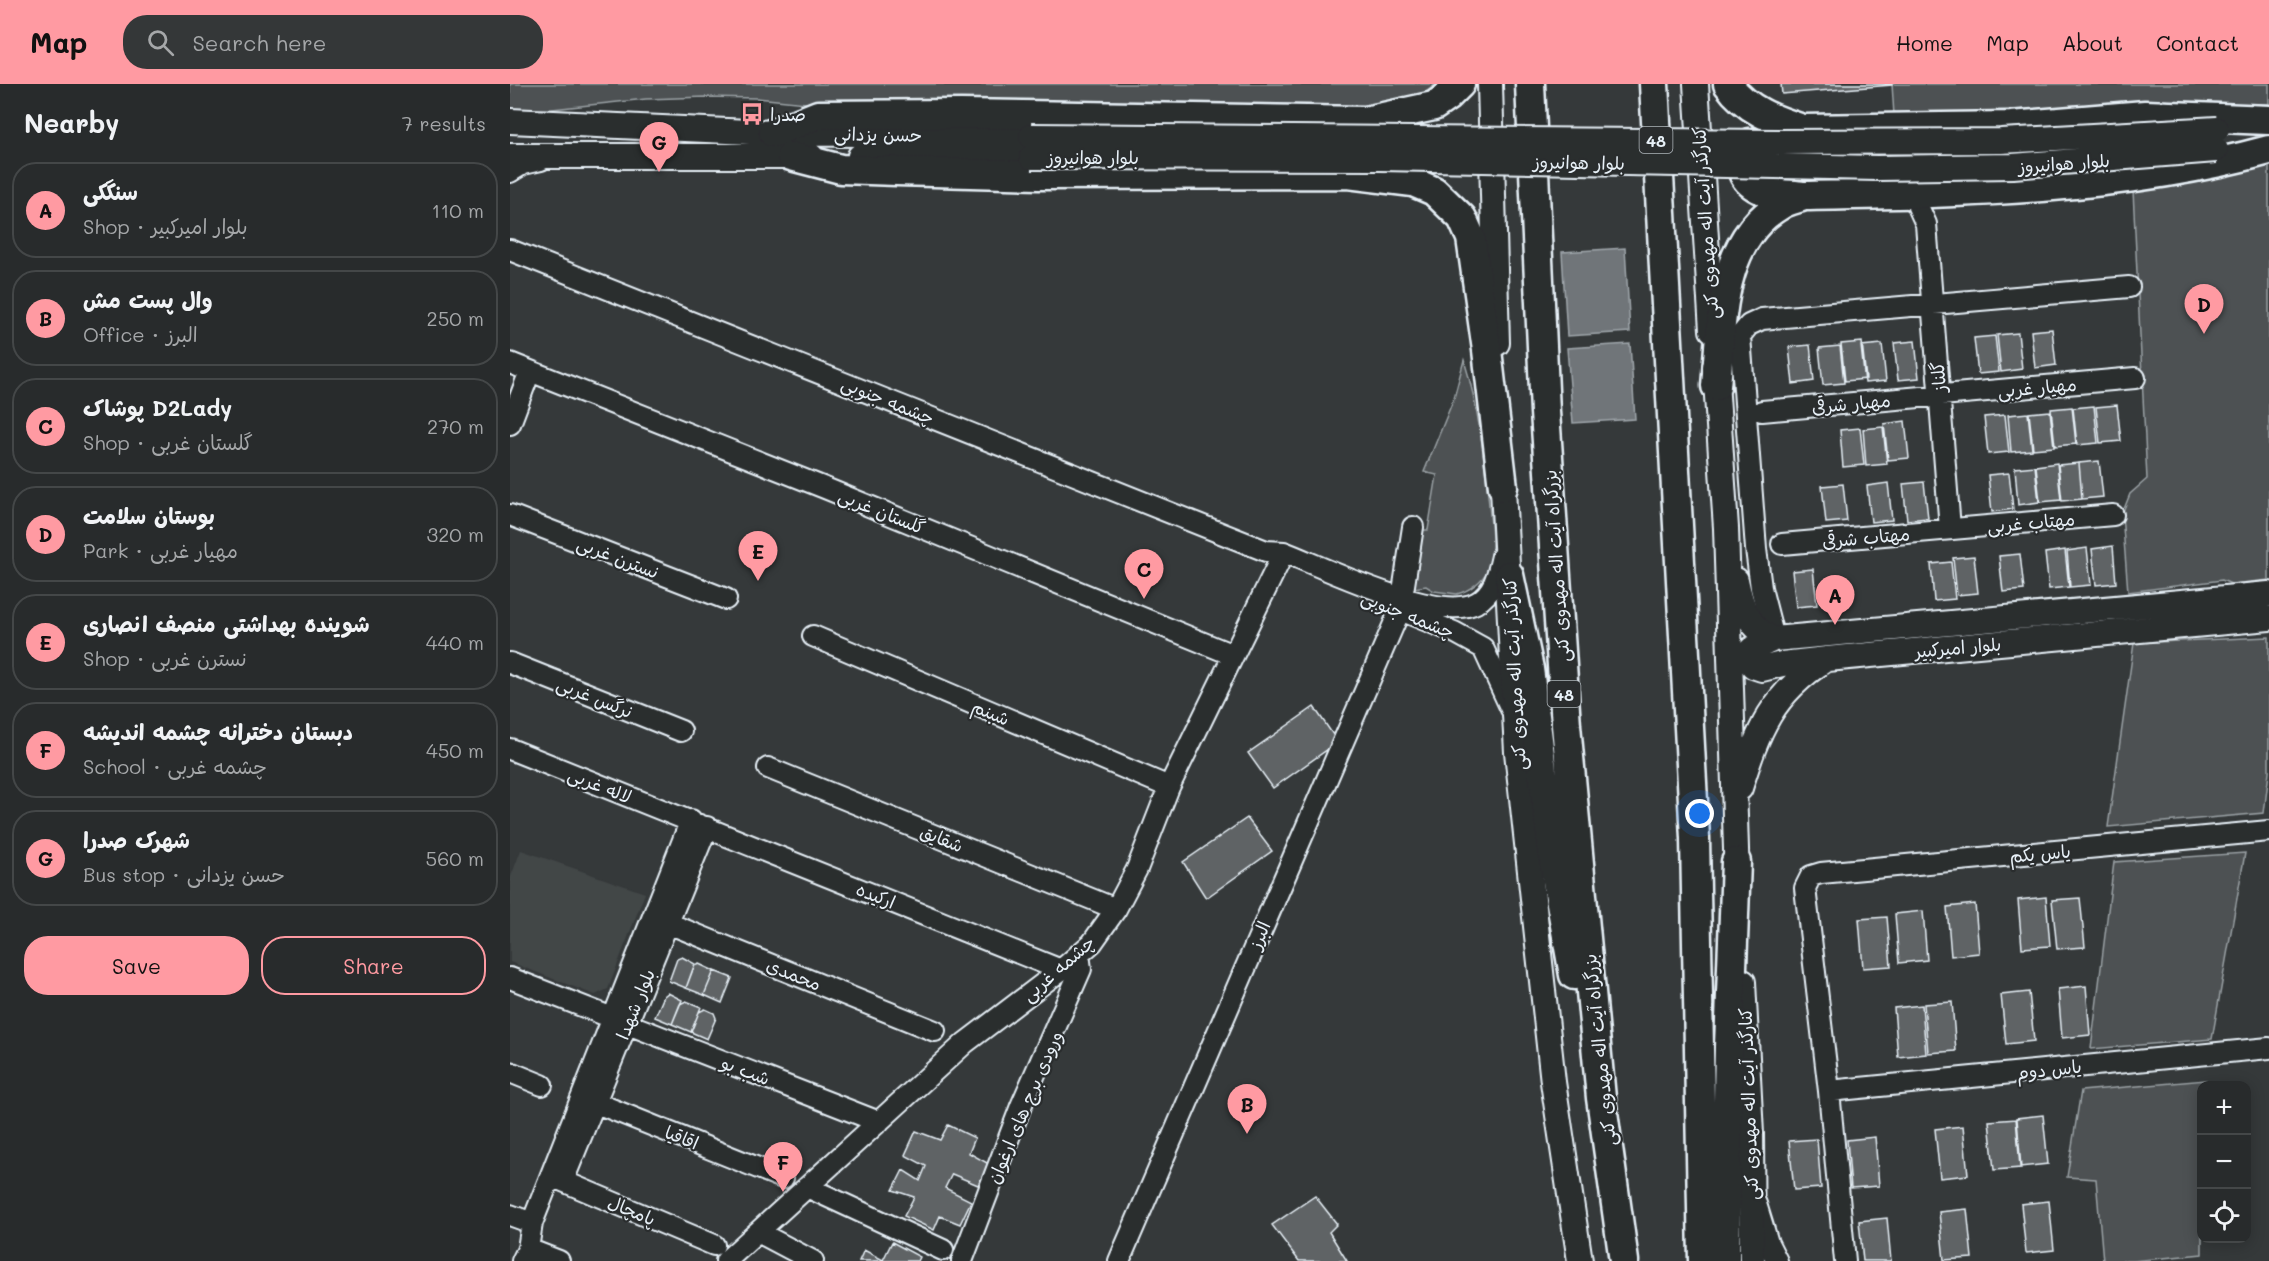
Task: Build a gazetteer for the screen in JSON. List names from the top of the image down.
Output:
{
  "streets": {
    "highway": ["48", "بزرگراه آیت اله مهدوی کنی"],
    "main road": [
      "حسن یزدانی",
      "بلوار هوانیروز",
      "کنارگذر آیت اله مهدوی کنی",
      "بلوار امیرکبیر"
    ],
    "street": [
      "گلناز",
      "مهیار غربی",
      "چشمه جنوبی",
      "مهیار شرقی",
      "گلستان غربی",
      "مهتاب غربی",
      "مهتاب شرقی",
      "نسترن غربی",
      "نرگس غربی",
      "شبنم",
      "لاله غربی",
      "شقایق",
      "یاس یکم",
      "ارکیده",
      "البرز",
      "چشمه غربی",
      "محمدی",
      "بلوار شهدا",
      "یاس دوم",
      "شب بو",
      "ورودی برج های ارغوان",
      "اقاقیا",
      "پامچال"
    ]
  },
  "crossings": [
    ["حسن یزدانی", "بلوار هوانیروز"],
    ["کنارگذر آیت اله مهدوی کنی", "چشمه جنوبی"],
    ["گلناز", "مهیار غربی"],
    ["گلناز", "مهیار شرقی"],
    ["گلناز", "مهتاب غربی"],
    ["گلناز", "مهتاب شرقی"],
    ["مهیار غربی", "مهیار شرقی"],
    ["چشمه جنوبی", "البرز"],
    ["چشمه جنوبی", "چشمه غربی"],
    ["گلستان غربی", "چشمه غربی"],
    ["مهتاب غربی", "مهتاب شرقی"],
    ["شبنم", "چشمه غربی"],
    ["لاله غربی", "ارکیده"],
    ["لاله غربی", "بلوار شهدا"],
    ["شقایق", "چشمه غربی"],
    ["یاس یکم", "یاس دوم"],
    ["ارکیده", "چشمه غربی"],
    ["ارکیده", "بلوار شهدا"],
    ["چشمه غربی", "شب بو"],
    ["چشمه غربی", "ورودی برج های ارغوان"],
    ["محمدی", "بلوار شهدا"],
    ["بلوار شهدا", "شب بو"],
    ["بلوار شهدا", "اقاقیا"],
    ["بلوار شهدا", "پامچال"]
  ],
  "places": {
    "bus stop": ["صدرا"]
  },
  "page": {
    "header": "Map",
    "search": "Search here",
    "nav": [
      "Home",
      "Map",
      "About",
      "Contact"
    ],
    "heading": ["Nearby", "7 results"],
    "pins": [
      "G",
      "D",
      "E",
      "C",
      "A",
      "B",
      "F"
    ],
    "list": [
      {
        "mark": "A",
        "name": "سنگکی",
        "note": "Shop · بلوار امیرکبیر",
        "value": "110 m"
      },
      {
        "mark": "B",
        "name": "وال پست مش",
        "note": "Office · البرز",
        "value": "250 m"
      },
      {
        "mark": "C",
        "name": "پوشاک D2Lady",
        "note": "Shop · گلستان غربی",
        "value": "270 m"
      },
      {
        "mark": "D",
        "name": "بوستان سلامت",
        "note": "Park · مهیار غربی",
        "value": "320 m"
      },
      {
        "mark": "E",
        "name": "شوینده بهداشتی منصف انصاری",
        "note": "Shop · نسترن غربی",
        "value": "440 m"
      },
      {
        "mark": "F",
        "name": "دبستان دخترانه چشمه اندیشه",
        "note": "School · چشمه غربی",
        "value": "450 m"
      },
      {
        "mark": "G",
        "name": "شهرک صدرا",
        "note": "Bus stop · حسن یزدانی",
        "value": "560 m"
      }
    ],
    "buttons": ["Save", "Share"],
    "map_buttons": ["+", "−"]
  }
}
